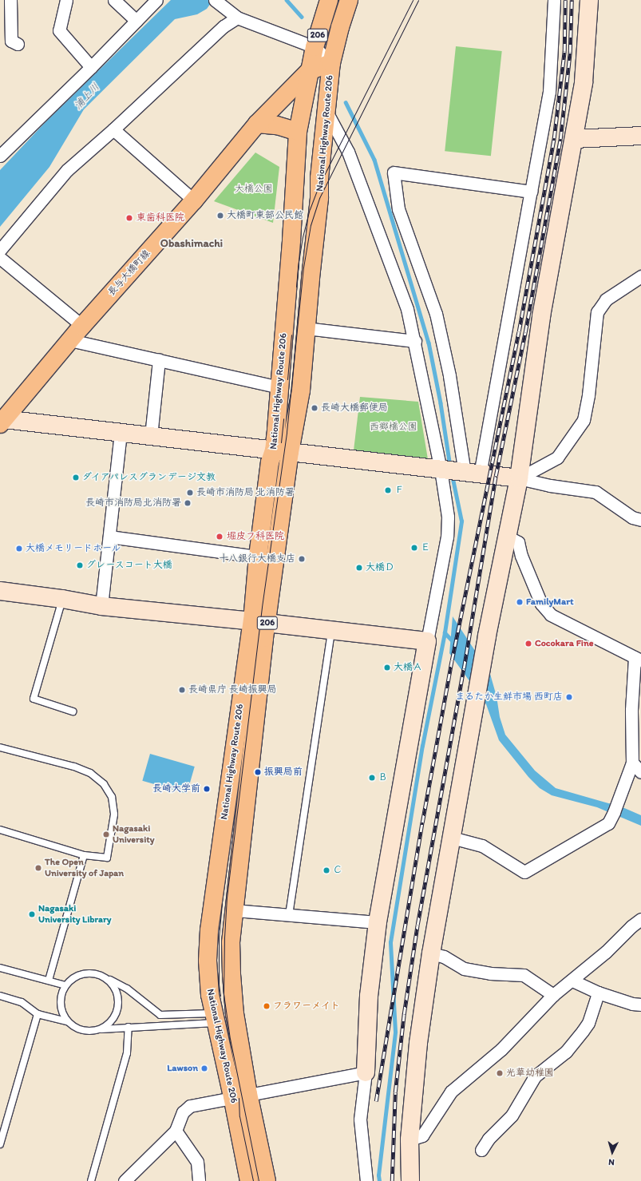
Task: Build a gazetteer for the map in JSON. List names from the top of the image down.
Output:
{
  "streets": {
    "main road": ["206", "National Highway Route 206", "長与大橋町線"]
  },
  "crossings": [
    ["National Highway Route 206", "長与大橋町線"]
  ],
  "districts": ["Obashimachi"],
  "water": ["浦上川"],
  "parks": ["大橋公園", "西郷橋公園"],
  "places": [
    "大橋町東部公民館",
    "東歯科医院",
    "長崎大橋郵便局",
    "ダイアパレスグランデージ文教",
    "Ｆ",
    "長崎市消防局 北消防署",
    "長崎市消防局北消防署",
    "堀皮フ科医院",
    "Ｅ",
    "大橋メモリードホール",
    "十八銀行大橋支店",
    "グレースコート大橋",
    "大橋Ｄ",
    "FamilyMart",
    "Cocokara Fine",
    "大橋Ａ",
    "長崎県庁 長崎振興局",
    "まるたか生鮮市場 西町店",
    "振興局前",
    "Ｂ",
    "長崎大学前",
    "Nagasaki University",
    "The Open University of Japan",
    "Ｃ",
    "Nagasaki University Library",
    "フラワーメイト",
    "Lawson",
    "光華幼稚園"
  ],
  "north": "bottom"
}
